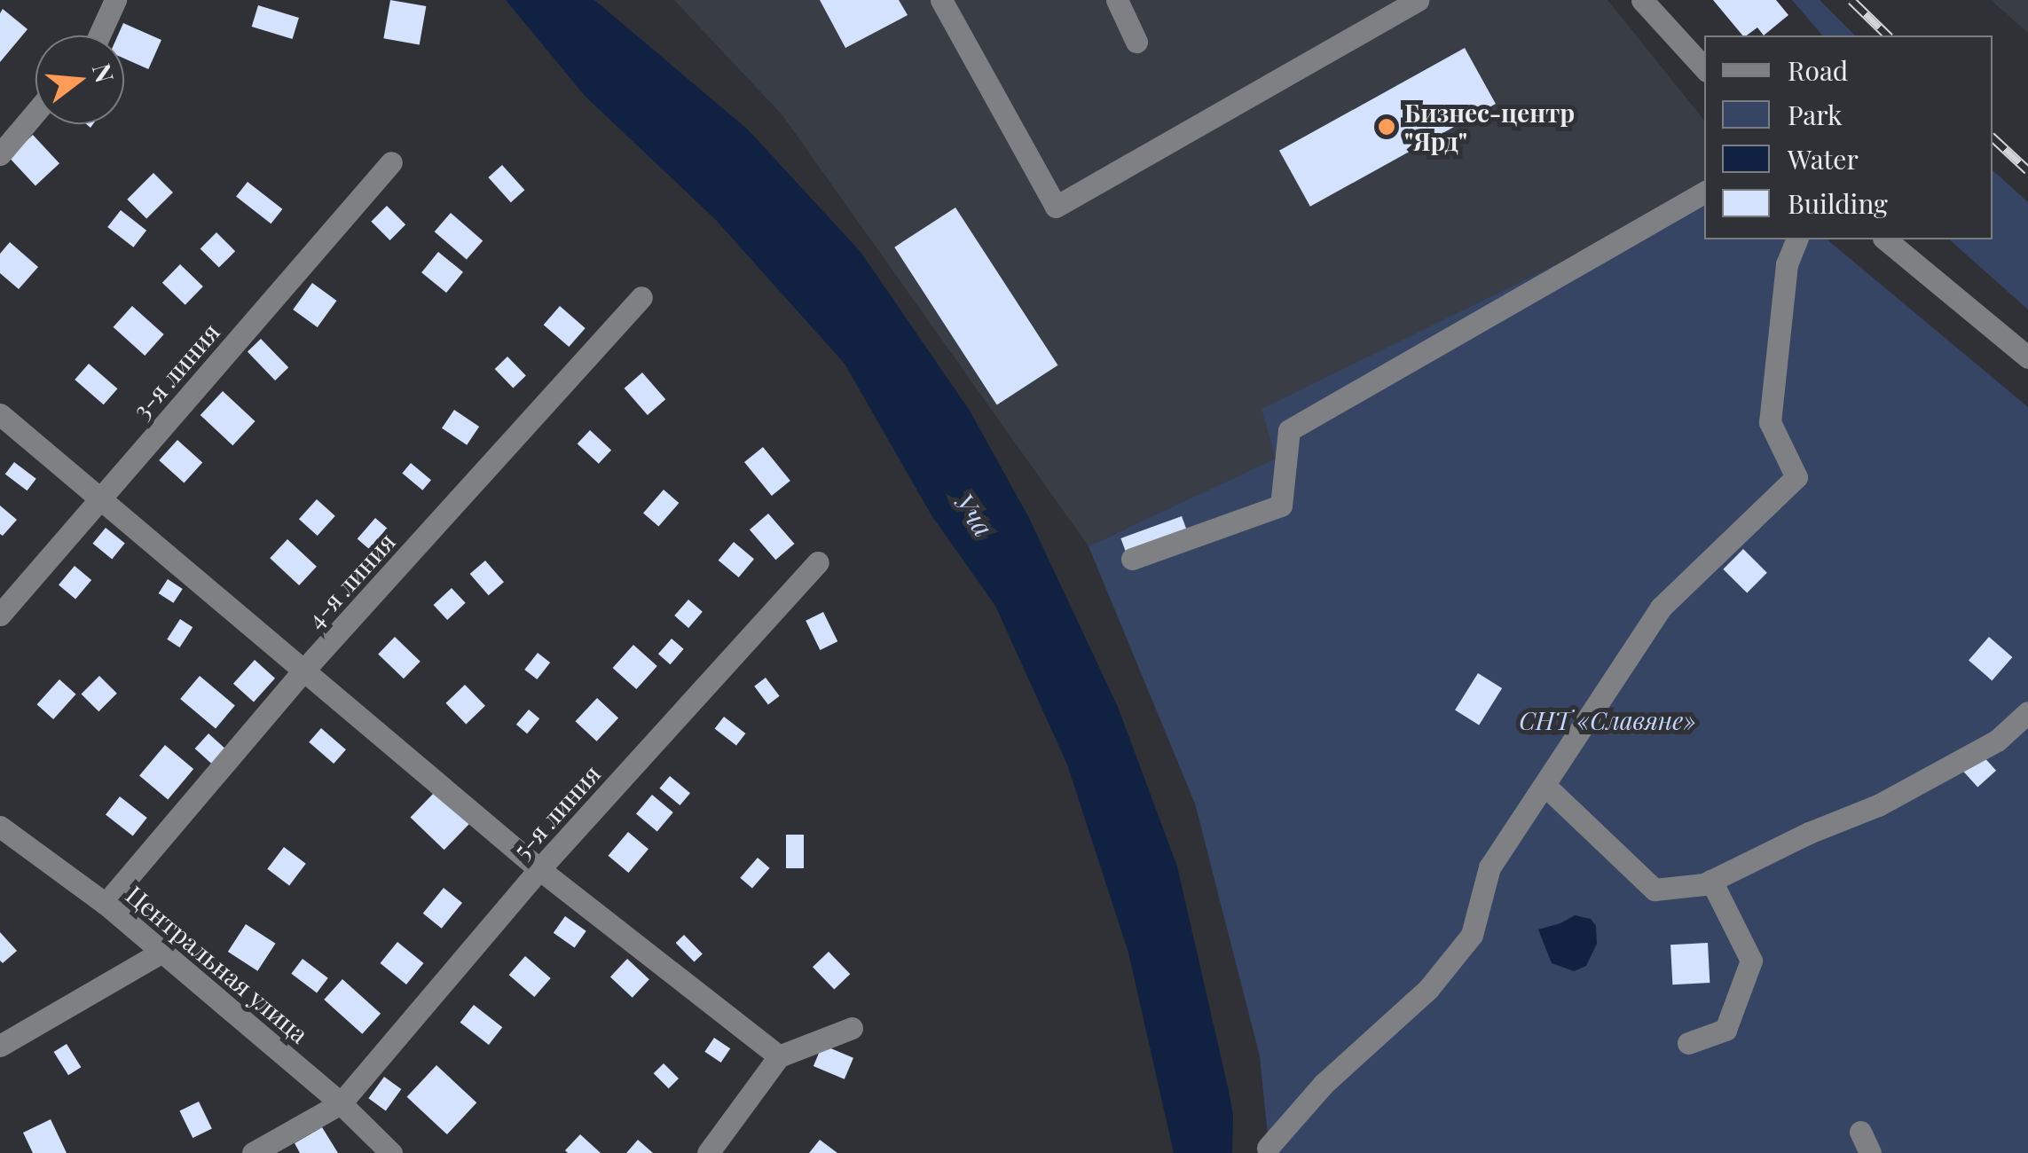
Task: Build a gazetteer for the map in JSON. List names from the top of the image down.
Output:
{
  "streets": {
    "street": [
      "3-я линия",
      "4-я линия",
      "5-я линия",
      "Центральная улица"
    ]
  },
  "crossings": [
    ["4-я линия", "Центральная улица"],
    ["5-я линия", "Центральная улица"]
  ],
  "water": ["Уча"],
  "parks": ["СНТ «Славяне»"],
  "places": ["Бизнес-центр \"Ярд\""],
  "legend": [
    "Road",
    "Park",
    "Water",
    "Building"
  ],
  "north": "right"
}
